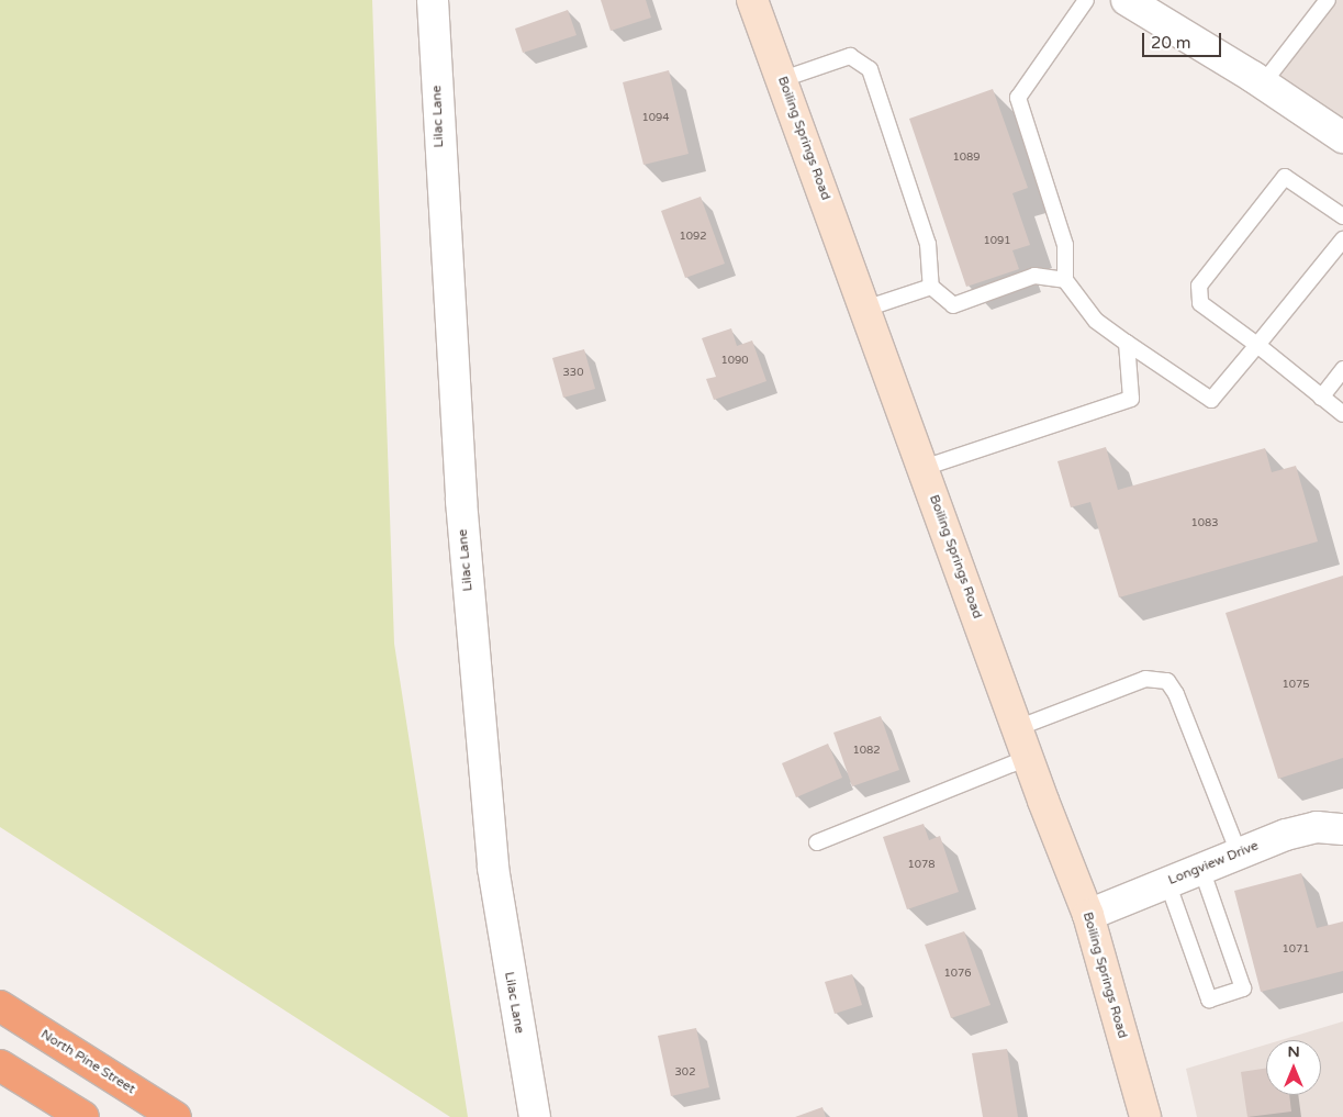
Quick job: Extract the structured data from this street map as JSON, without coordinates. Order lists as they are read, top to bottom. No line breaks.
{"streets":{"highway":["North Pine Street"],"main road":["Boiling Springs Road"],"street":["Lilac Lane","Longview Drive"]},"crossings":[["Boiling Springs Road","Longview Drive"]],"house_numbers":["1094","1089","1092","1091","1090","330","1083","1075","1082","1078","1071","1076","302"],"scale_bar":"20 m","north":"top"}
